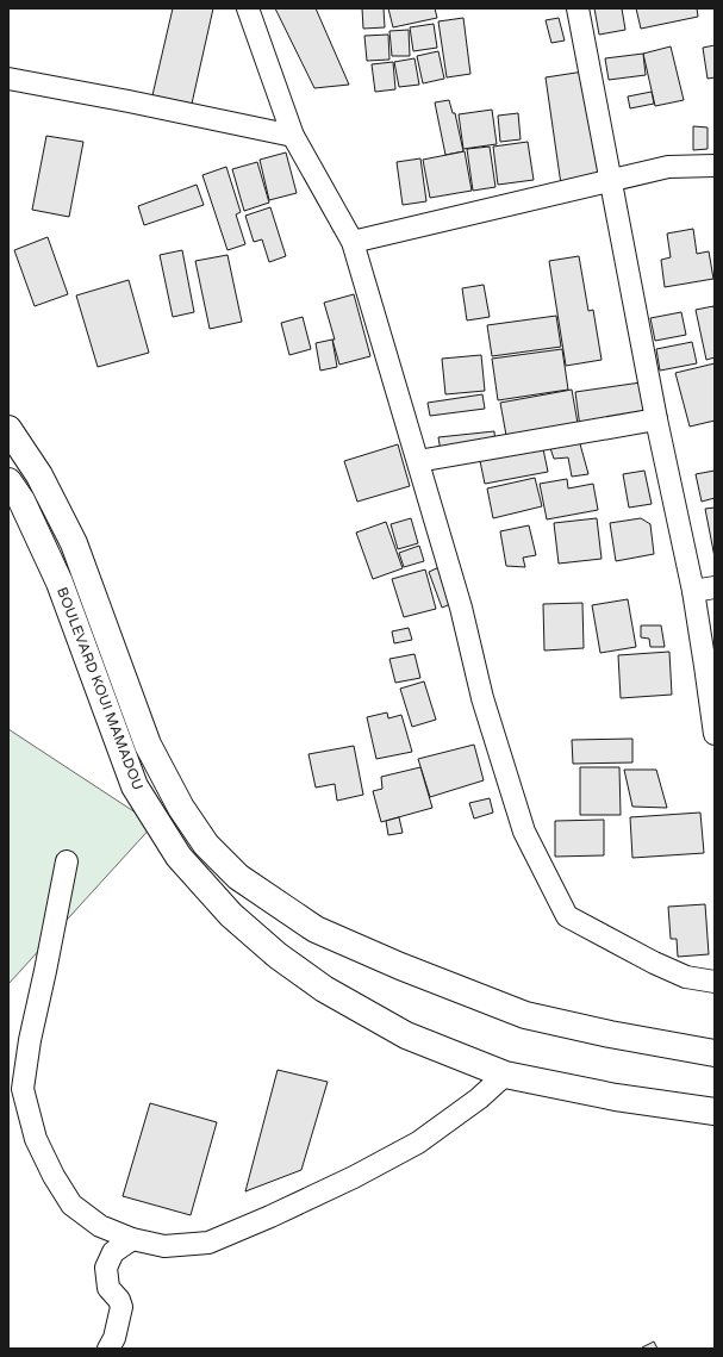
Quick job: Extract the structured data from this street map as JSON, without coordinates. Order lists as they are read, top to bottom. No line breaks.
{"streets":{"main road":["BOULEVARD KOUI MAMADOU"]}}
